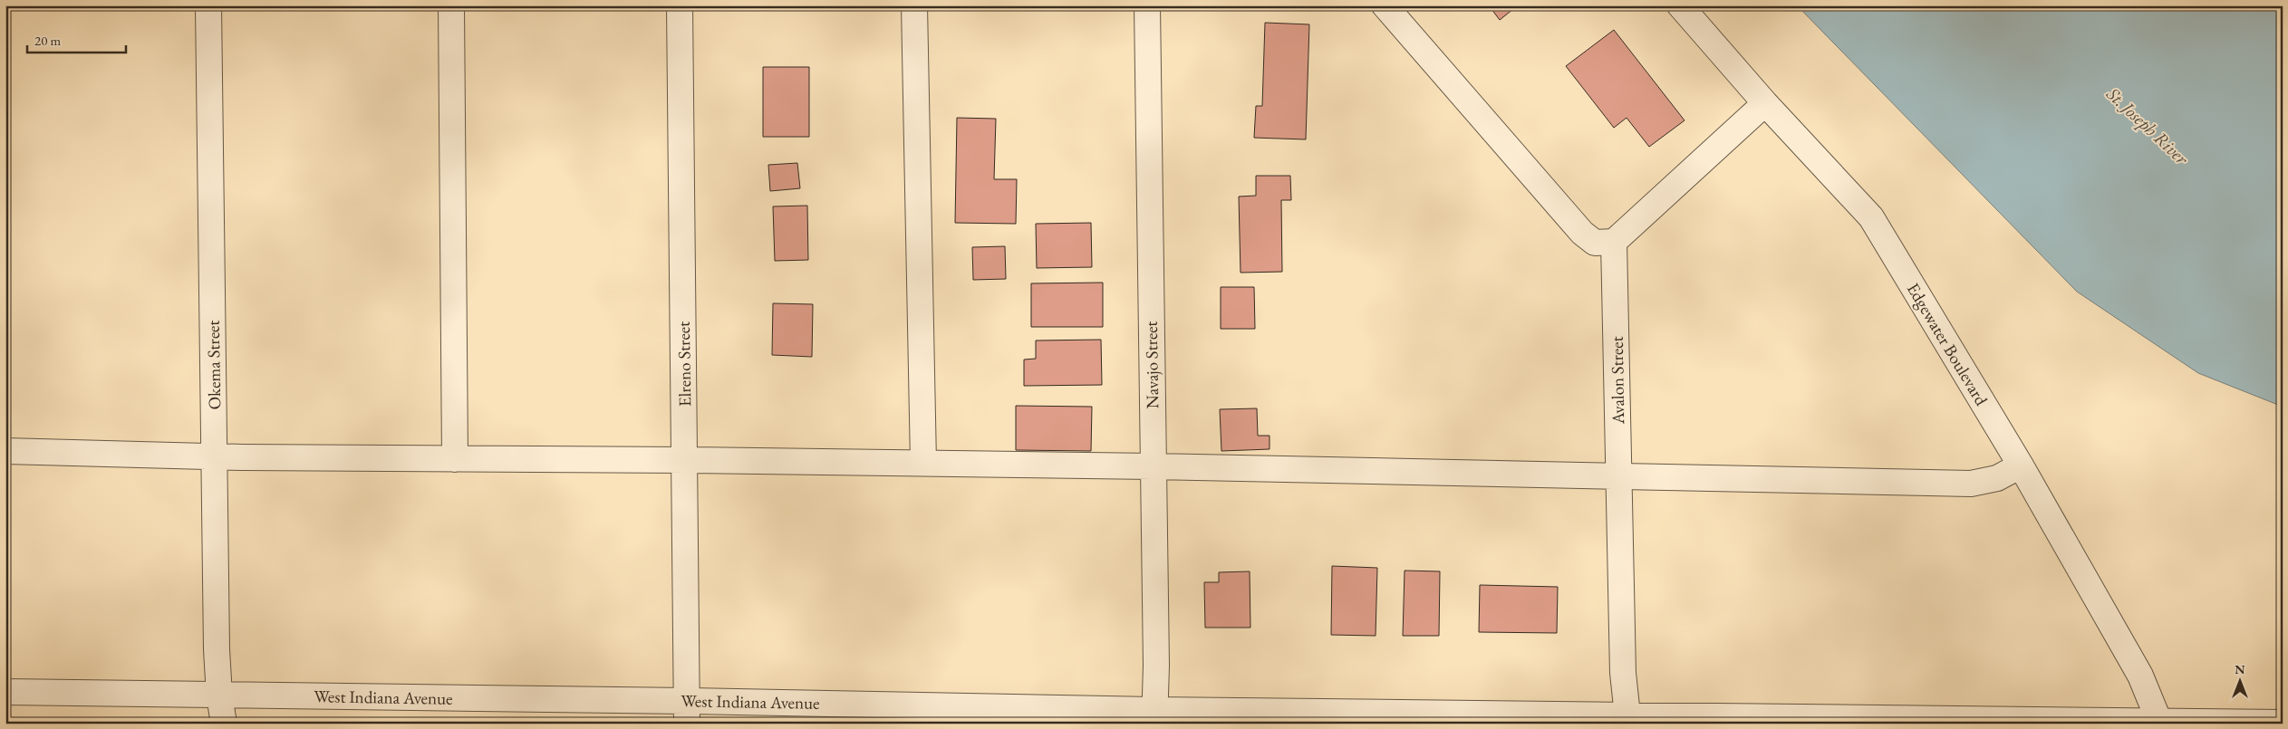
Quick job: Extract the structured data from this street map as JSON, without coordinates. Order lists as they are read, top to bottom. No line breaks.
{"streets":{"street":["Edgewater Boulevard","Elreno Street","Okema Street","Navajo Street","Avalon Street","West Indiana Avenue"]},"crossings":[["Edgewater Boulevard","West Indiana Avenue"],["Elreno Street","West Indiana Avenue"],["Okema Street","West Indiana Avenue"],["Navajo Street","West Indiana Avenue"],["Avalon Street","West Indiana Avenue"]],"water":["St. Joseph River"],"scale_bar":"20 m","north":"top"}
